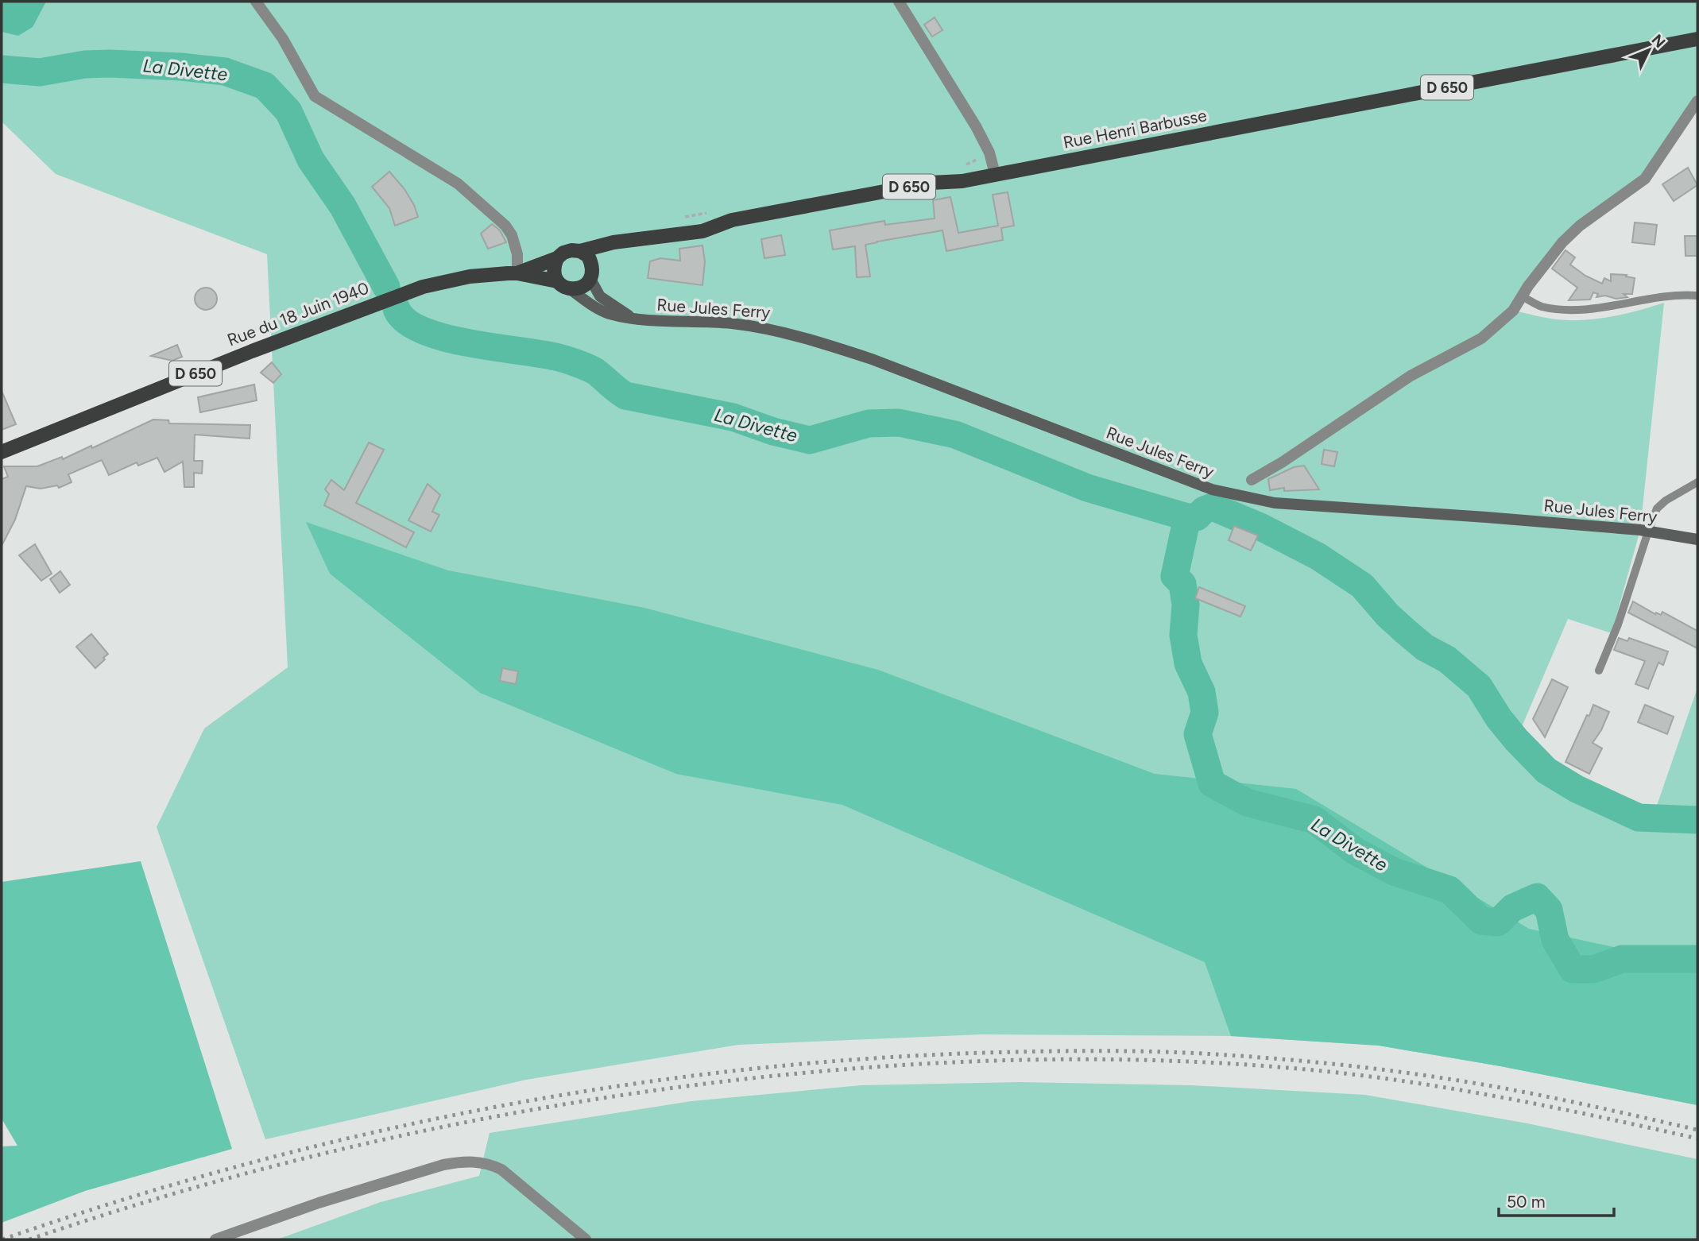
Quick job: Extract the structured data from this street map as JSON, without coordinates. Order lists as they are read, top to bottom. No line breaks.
{"streets":{"main road":["D 650","Rue Henri Barbusse","Rue Jules Ferry","Rue du 18 Juin 1940"]},"crossings":[["D 650","Rue Henri Barbusse"],["D 650","Rue Jules Ferry"],["D 650","Rue du 18 Juin 1940"],["Rue Henri Barbusse","Rue Jules Ferry"]],"water":["La Divette"],"scale_bar":"50 m","north":"top right"}
